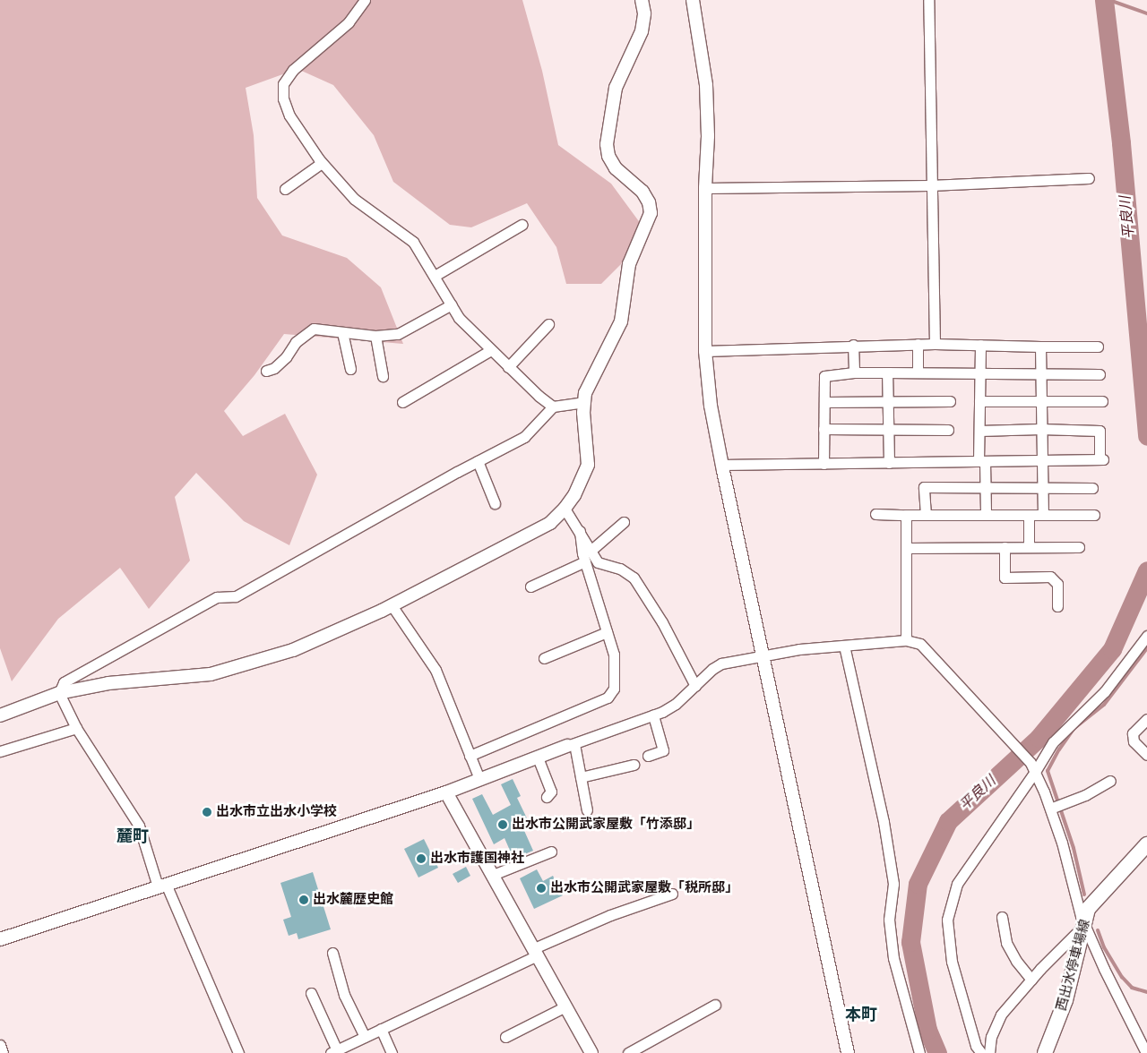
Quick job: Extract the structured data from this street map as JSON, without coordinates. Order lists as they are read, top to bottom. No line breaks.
{"streets":{"main road":["西出水停車場線"]},"districts":["麓町","本町"],"water":["平良川"],"places":["出水市立出水小学校","出水市公開武家屋敷「竹添邸」","出水市護国神社","出水市公開武家屋敷「税所邸」","出水麓歴史館"]}
